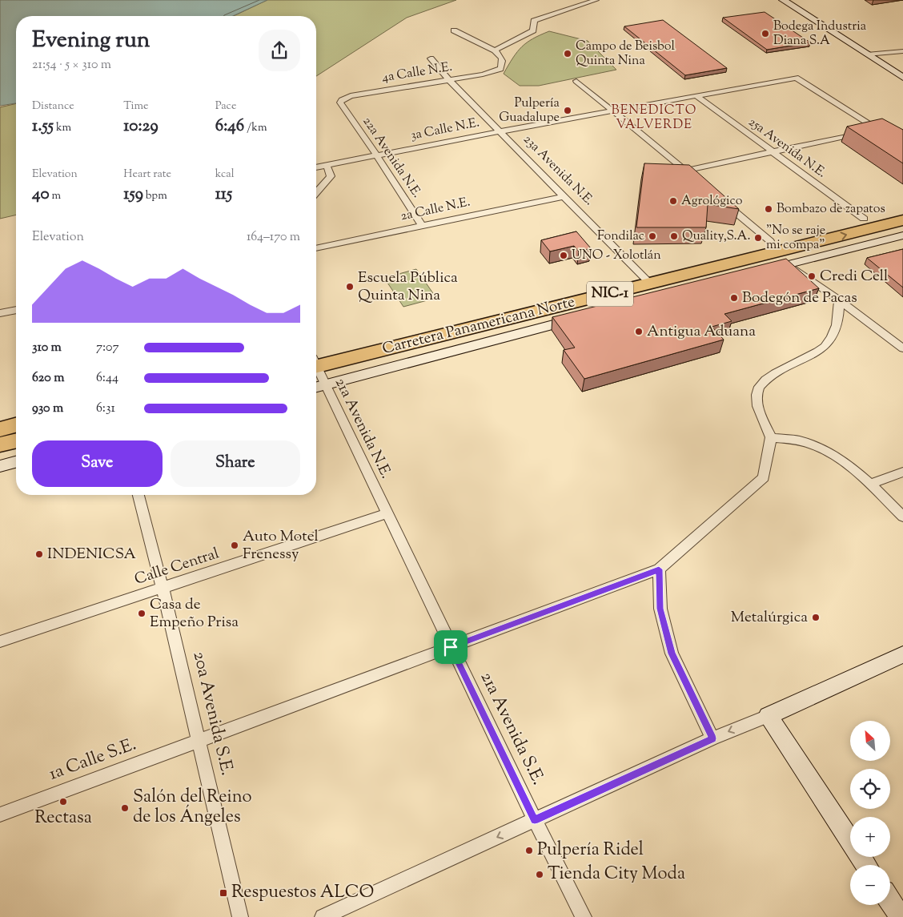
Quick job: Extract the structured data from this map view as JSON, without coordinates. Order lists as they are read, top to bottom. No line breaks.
{"streets":{"highway":["NIC-1","Carretera Panamericana Norte"],"street":["4a Calle N.E.","3a Calle N.E.","25a Avenida N.E.","22a Avenida N.E.","23a Avenida N.E.","2a Calle N.E.","21a Avenida N.E.","Calle Central","20a Avenida S.E.","21a Avenida S.E.","1a Calle S.E."]},"crossings":[["4a Calle N.E.","22a Avenida N.E."],["4a Calle N.E.","23a Avenida N.E."],["3a Calle N.E.","25a Avenida N.E."],["3a Calle N.E.","22a Avenida N.E."],["3a Calle N.E.","23a Avenida N.E."],["25a Avenida N.E.","Carretera Panamericana Norte"],["22a Avenida N.E.","2a Calle N.E."],["23a Avenida N.E.","2a Calle N.E."],["23a Avenida N.E.","Carretera Panamericana Norte"],["21a Avenida N.E.","Calle Central"],["21a Avenida N.E.","21a Avenida S.E."],["Calle Central","20a Avenida S.E."],["Calle Central","21a Avenida S.E."],["20a Avenida S.E.","1a Calle S.E."],["21a Avenida S.E.","1a Calle S.E."]],"districts":["BENEDICTO VALVERDE"],"places":{"other":["Bodega Industria Diana S.A","Campo de Beisbol Quinta Nina","Pulpería Guadalupe","Agrológico","Bombazo de zapatos","Fondilac","Quality,S.A.","\"No se raje mi compa\"","UNO - Xolotlán","Credi Cell","Escuela Pública Quinta Nina","Bodegón de Pacas","Antigua Aduana","Auto Motel Frenessy","INDENICSA","Casa de Empeño Prisa","Metalúrgica","Rectasa","Salón del Reino de los Ángeles","Pulpería Ridel","Tienda City Moda"],"transit":["Respuestos ALCO"]},"north":"top left","page":{"heading":["Evening run","21:54 · 5 × 310 m"],"stats":[["Distance","1.55 km"],["Time","10:29"],["Pace","6:46 /km"],["Elevation","40 m"],["Heart rate","159 bpm"],["kcal","115"]],"chart":["Elevation","164–170 m"],"list":[{"name":"310 m","note":"7:07"},{"name":"620 m","note":"6:44"},{"name":"930 m","note":"6:31"}],"buttons":["Save","Share"],"map_buttons":["+","−"]}}
